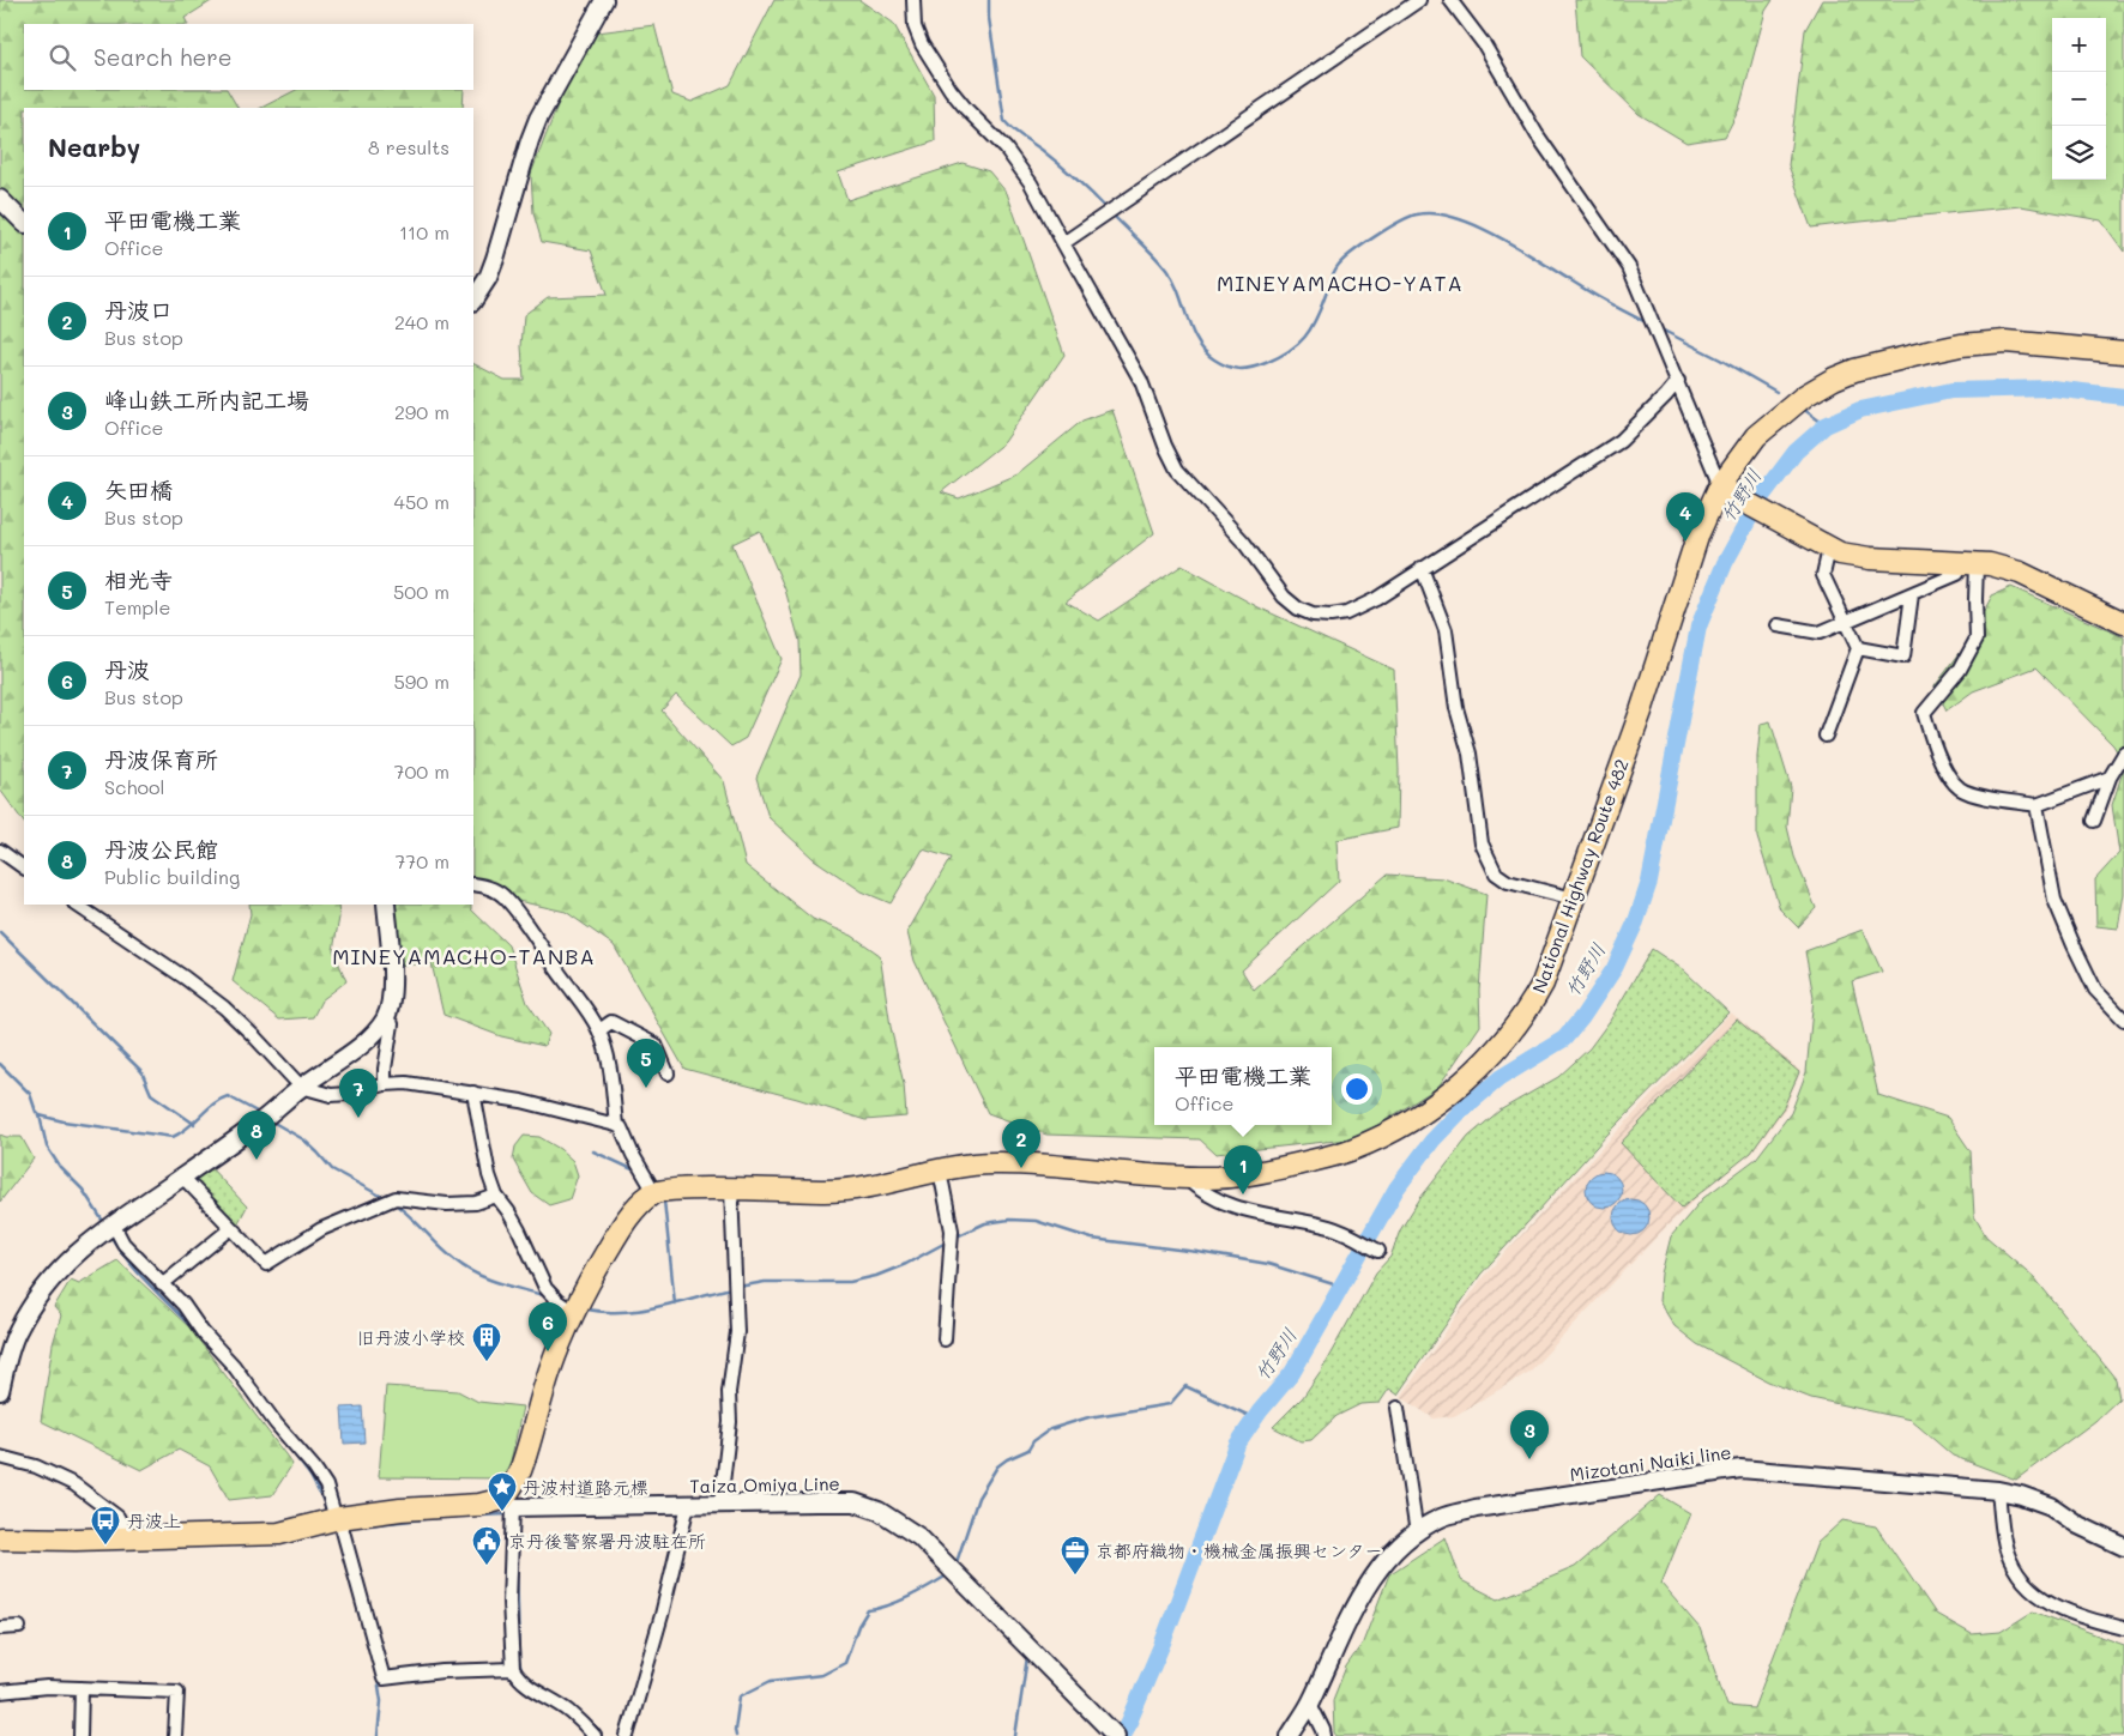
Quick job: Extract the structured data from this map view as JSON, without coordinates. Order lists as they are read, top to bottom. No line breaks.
{"streets":{"highway":["National Highway Route 482"],"main road":["Mizotani Naiki line","Taiza Omiya Line"]},"districts":["MINEYAMACHO-YATA","MINEYAMACHO-TANBA"],"water":["竹野川"],"places":{"building":["旧丹波小学校"],"place":["丹波村道路元標"],"bus stop":["丹波上"],"public building":["京丹後警察署丹波駐在所"],"office":["京都府織物・機械金属振興センター"]},"page":{"map_buttons":["+","−"],"search":"Search here","heading":["Nearby","8 results"],"list":[{"mark":"1","name":"平田電機工業","note":"Office","value":"110 m"},{"mark":"2","name":"丹波口","note":"Bus stop","value":"240 m"},{"mark":"3","name":"峰山鉄工所内記工場","note":"Office","value":"290 m"},{"mark":"4","name":"矢田橋","note":"Bus stop","value":"450 m"},{"mark":"5","name":"相光寺","note":"Temple","value":"500 m"},{"mark":"6","name":"丹波","note":"Bus stop","value":"590 m"},{"mark":"7","name":"丹波保育所","note":"School","value":"700 m"},{"mark":"8","name":"丹波公民館","note":"Public building","value":"770 m"}],"pins":["4","5","7","8","2","1","6","3"],"popup":["平田電機工業","Office"]}}
